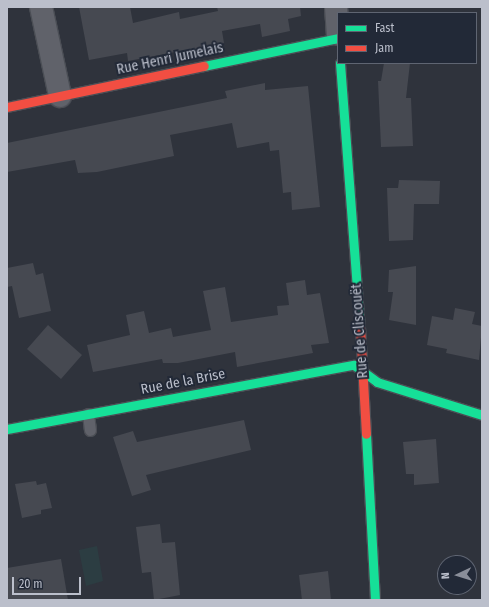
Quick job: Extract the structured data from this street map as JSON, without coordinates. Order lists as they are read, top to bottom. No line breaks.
{"streets":{"street":["Rue Henri Jumelais","Rue de Cliscouët","Rue de la Brise"]},"crossings":[["Rue de Cliscouët","Rue de la Brise"]],"legend":["Fast","Jam"],"scale_bar":"20 m","north":"left"}
